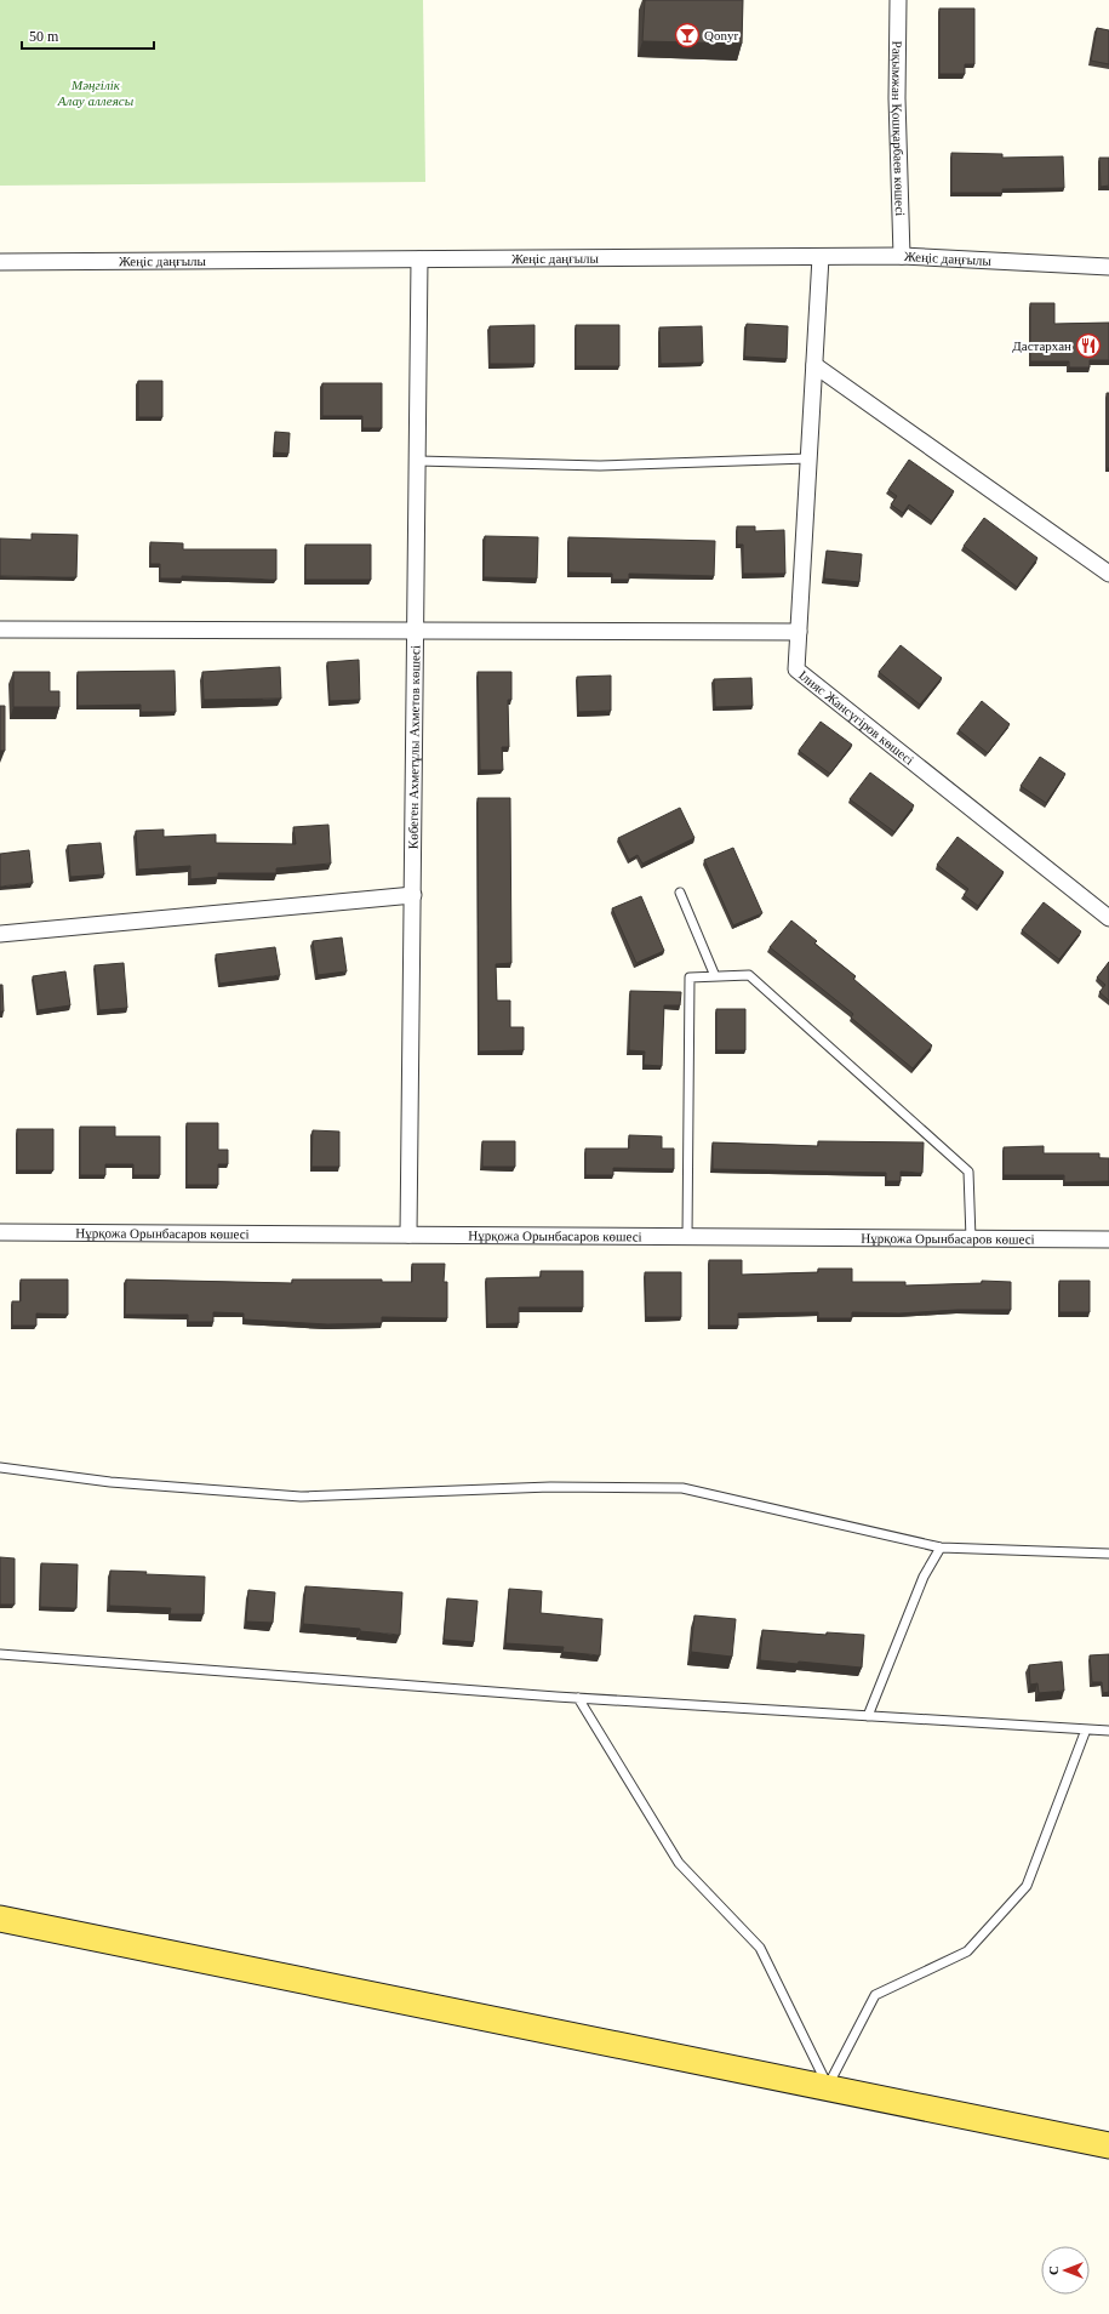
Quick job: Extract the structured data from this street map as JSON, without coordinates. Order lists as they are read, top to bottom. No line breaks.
{"streets":{"street":["Рақымжан Қошқарбаев көшесі","Жеңіс даңғылы","Ілияс Жансүгіров көшесі","Көбеген Ахметұлы Ахметов көшесі","Нұрқожа Орынбасаров көшесі"]},"crossings":[["Рақымжан Қошқарбаев көшесі","Жеңіс даңғылы"],["Жеңіс даңғылы","Ілияс Жансүгіров көшесі"],["Жеңіс даңғылы","Көбеген Ахметұлы Ахметов көшесі"],["Көбеген Ахметұлы Ахметов көшесі","Нұрқожа Орынбасаров көшесі"]],"parks":["Мәңгілік Алау аллеясы"],"places":{"bar":["Qonyr"],"restaurant":["Дастархан"]},"scale_bar":"50 m","north":"left"}
